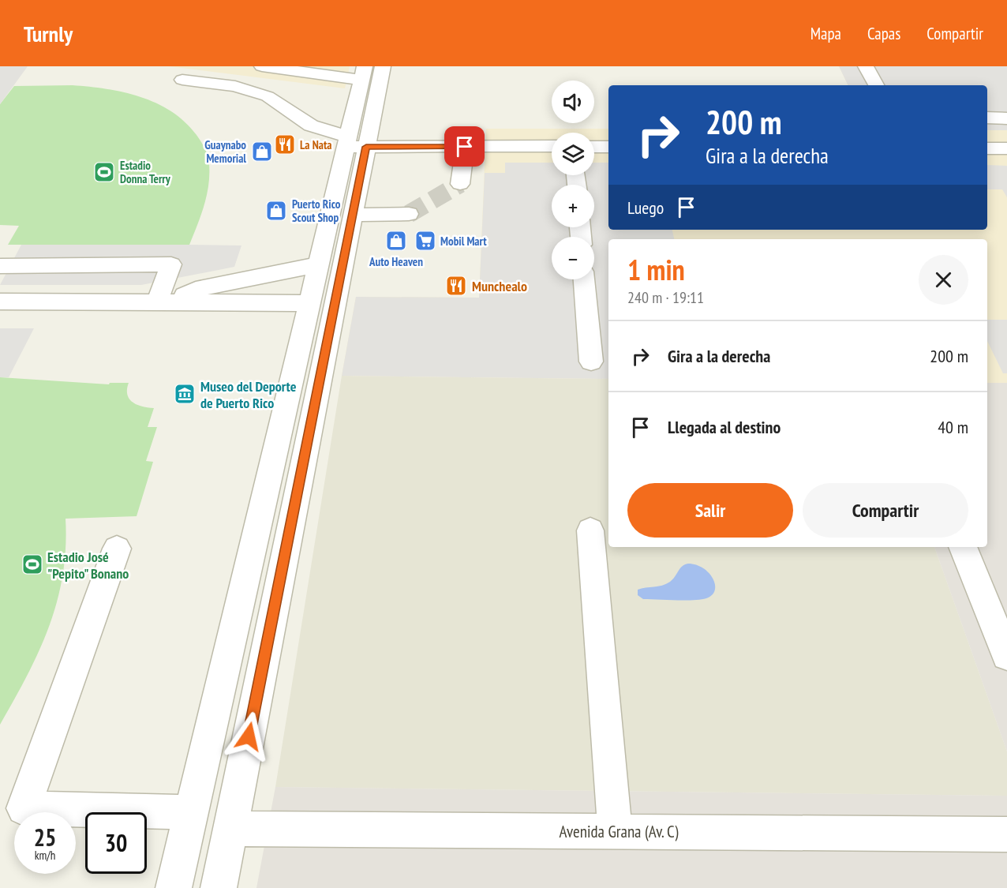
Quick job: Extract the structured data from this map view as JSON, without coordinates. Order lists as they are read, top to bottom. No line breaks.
{"streets":{"street":["Avenida Grana (Av. C)"]},"places":{"restaurant":["La Nata","Munchealo"],"shop":["Guaynabo Memorial","Puerto Rico Scout Shop","Auto Heaven"],"sports":["Estadio Donna Terry","Estadio José \"Pepito\" Bonano"],"supermarket":["Mobil Mart"],"museum":["Museo del Deporte de Puerto Rico"]},"page":{"header":"Turnly","nav":["Mapa","Capas","Compartir"],"map_buttons":["+","−"],"turn":["200 m","Gira a la derecha"],"then":"Luego","heading":["1 min","240 m · 19:11"],"list":[{"name":"Gira a la derecha","value":"200 m"},{"name":"Llegada al destino","value":"40 m"}],"buttons":["Salir","Compartir"],"speed":"25 km/h","limit":"30"}}
